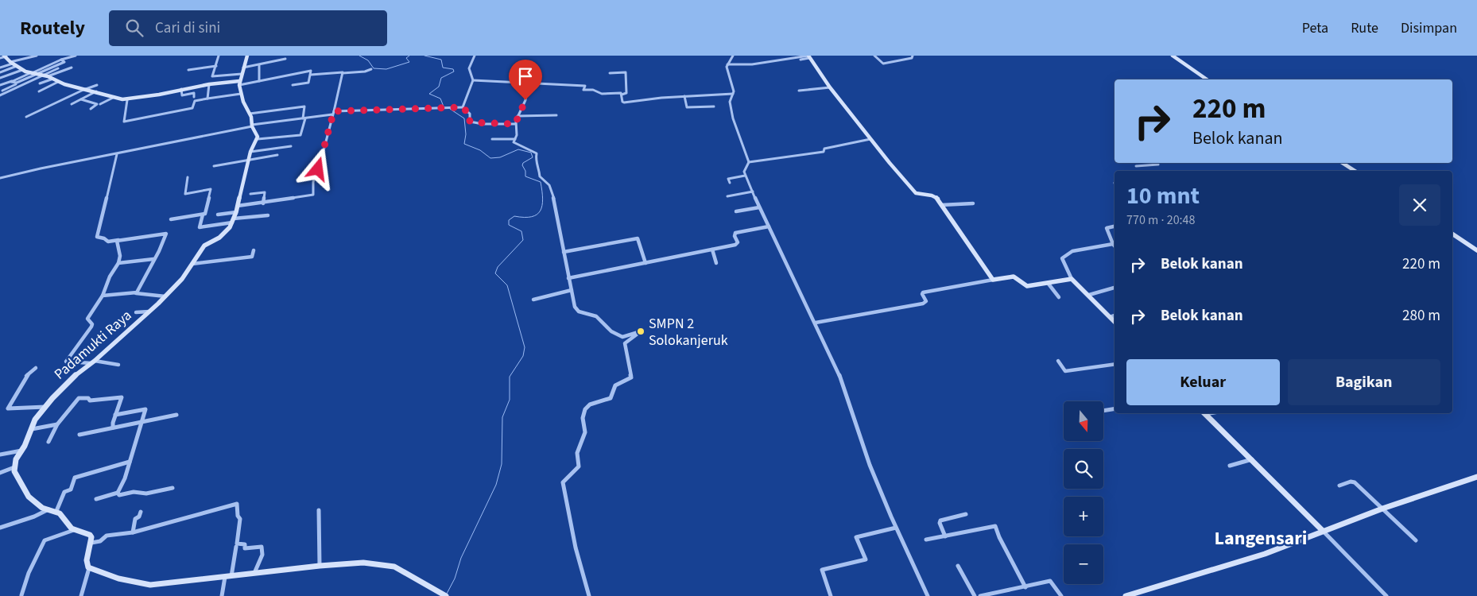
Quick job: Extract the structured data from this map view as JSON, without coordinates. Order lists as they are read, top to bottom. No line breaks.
{"streets":{"street":["Padamukti Raya"]},"districts":["Langensari"],"places":["SMPN 2 Solokanjeruk"],"north":"bottom","page":{"header":"Routely","search":"Cari di sini","nav":["Peta","Rute","Disimpan"],"turn":["220 m","Belok kanan"],"heading":["10 mnt","770 m · 20:48"],"list":[{"name":"Belok kanan","value":"220 m"},{"name":"Belok kanan","value":"280 m"}],"buttons":["Keluar","Bagikan"],"map_buttons":["+","−"]}}
